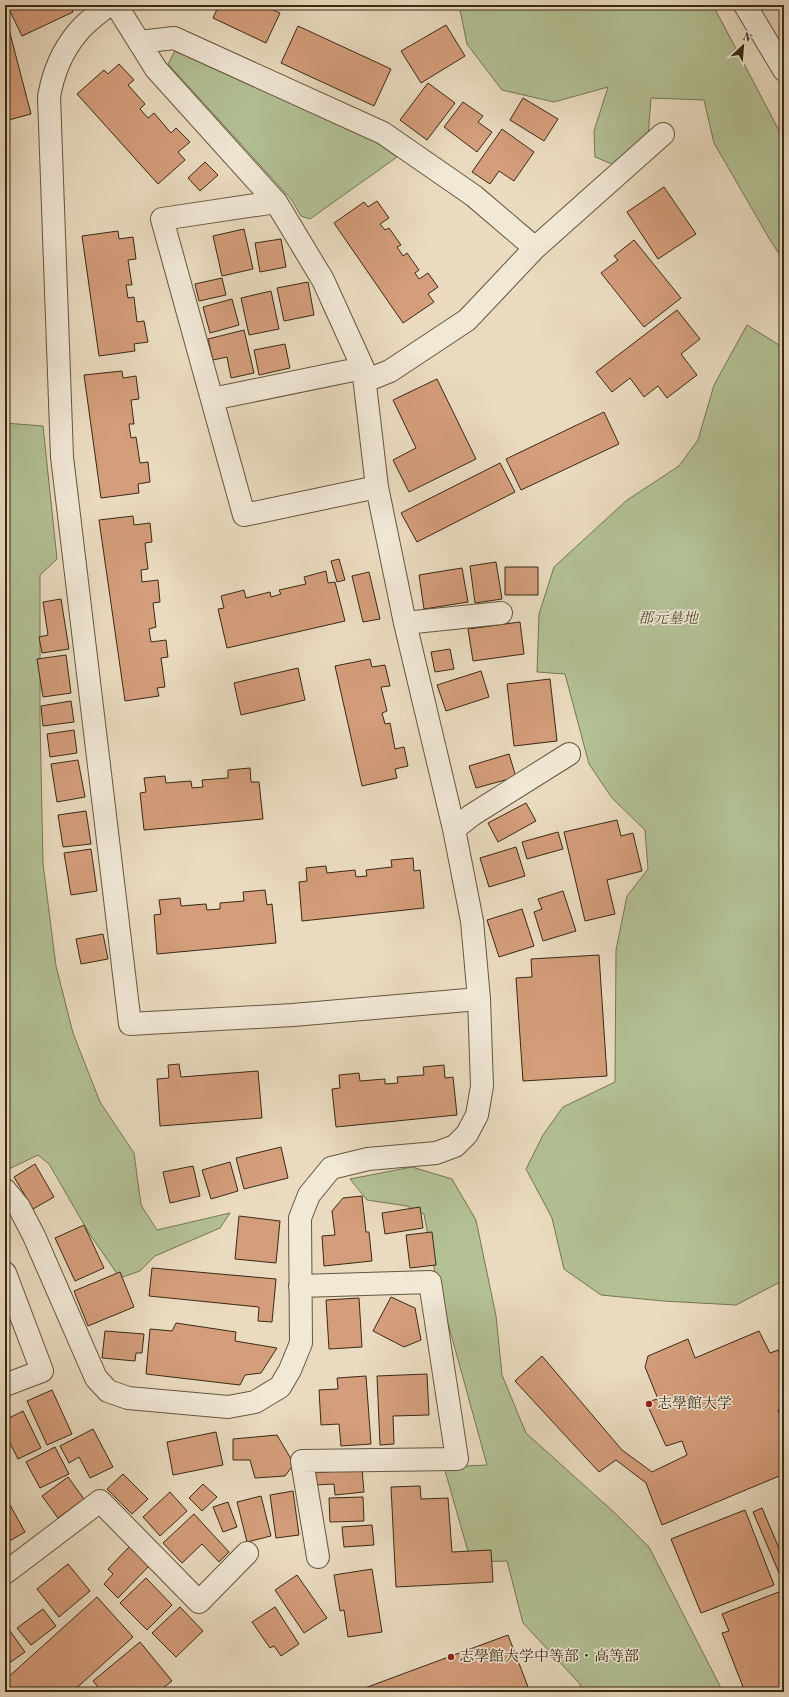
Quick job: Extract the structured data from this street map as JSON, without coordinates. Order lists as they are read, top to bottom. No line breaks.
{"parks":["郡元墓地"],"places":["志學館大学","志學館大学中等部・高等部"],"north":"top right"}
